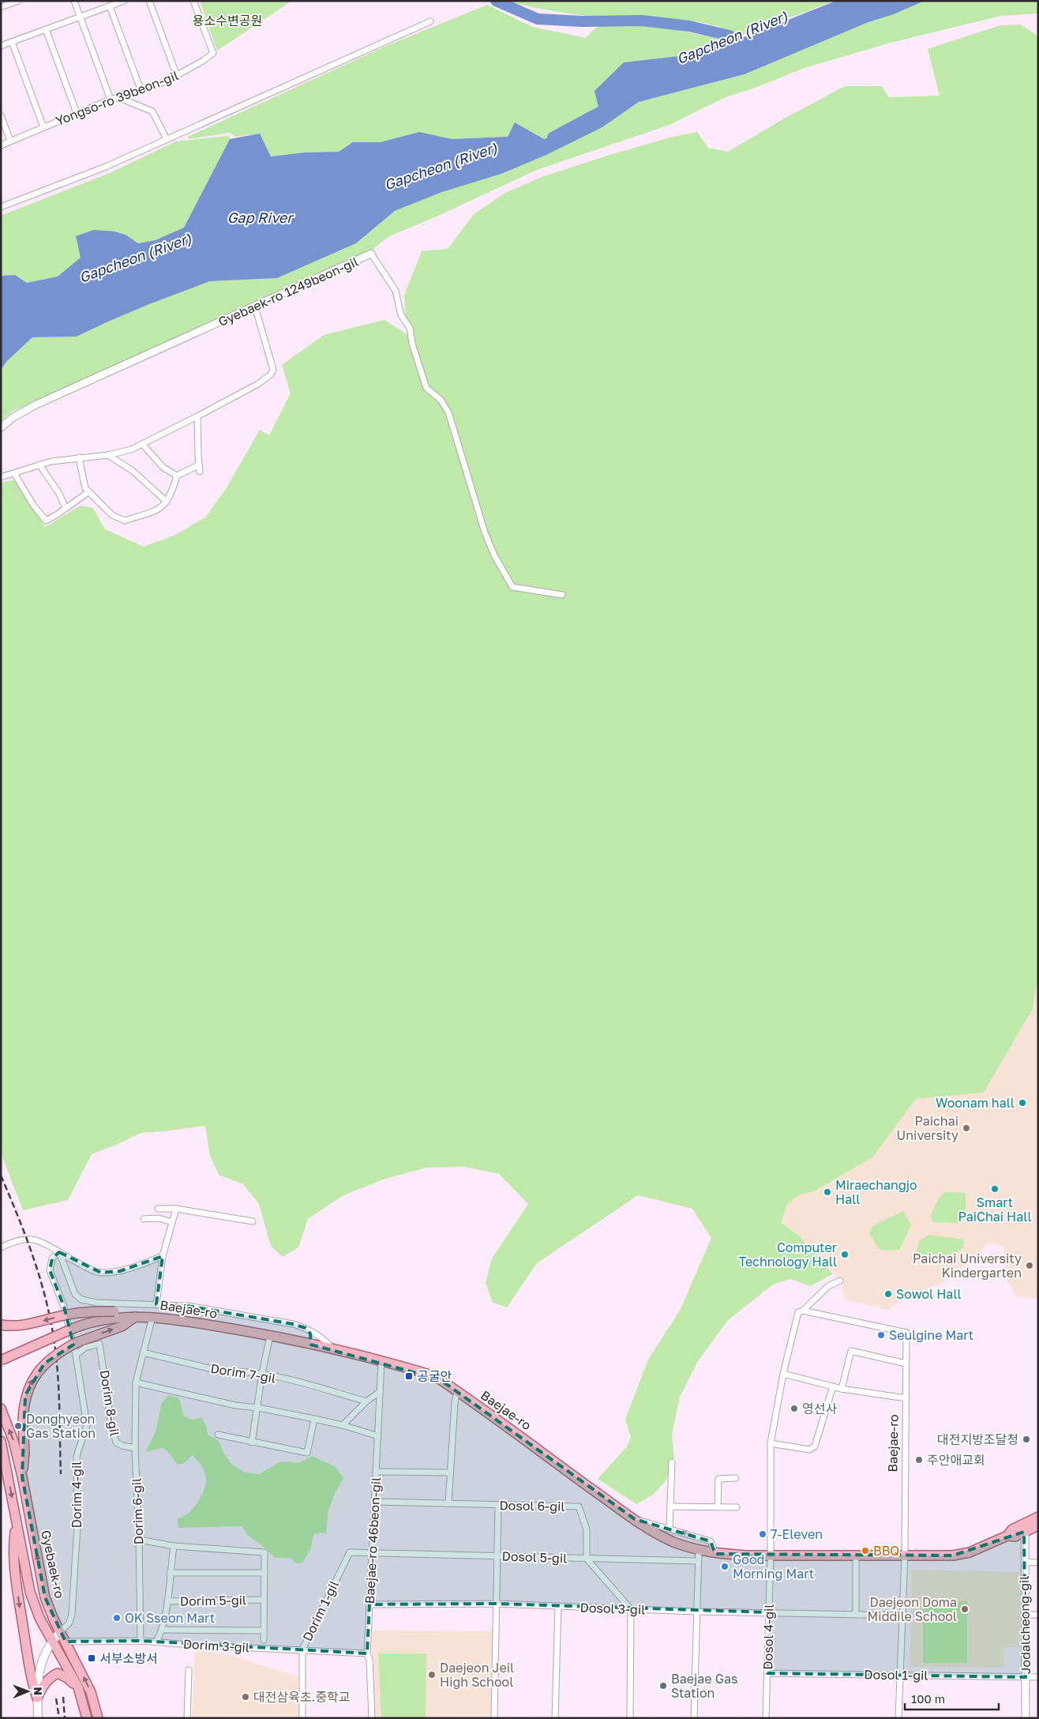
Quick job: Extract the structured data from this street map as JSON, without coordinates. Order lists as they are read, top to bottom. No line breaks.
{"streets":{"main road":["Baejae-ro","Gyebaek-ro"],"street":["Yongso-ro 39beon-gil","Gyebaek-ro 1249beon-gil","Dorim 7-gil","Dorim 8-gil","Dorim 4-gil","Dosol 6-gil","Dorim 6-gil","Baejae-ro 46beon-gil","Dosol 5-gil","Dorim 5-gil","Dosol 3-gil","Dorim 1-gil","Jodalcheong-gil","Dosol 4-gil","Dorim 3-gil","Dosol 1-gil"]},"crossings":[["Baejae-ro","Dorim 6-gil"],["Baejae-ro","Baejae-ro 46beon-gil"],["Baejae-ro","Jodalcheong-gil"],["Baejae-ro","Dosol 4-gil"],["Dorim 7-gil","Dorim 6-gil"],["Dorim 8-gil","Dorim 4-gil"],["Dorim 8-gil","Dorim 6-gil"],["Dorim 4-gil","Gyebaek-ro"],["Dosol 6-gil","Baejae-ro 46beon-gil"],["Dosol 6-gil","Dosol 5-gil"],["Dorim 6-gil","Dorim 5-gil"],["Dorim 6-gil","Dorim 3-gil"],["Baejae-ro 46beon-gil","Dosol 5-gil"],["Baejae-ro 46beon-gil","Dosol 3-gil"],["Baejae-ro 46beon-gil","Dorim 1-gil"],["Baejae-ro 46beon-gil","Dorim 3-gil"],["Dosol 5-gil","Dorim 1-gil"],["Gyebaek-ro","Dorim 3-gil"],["Dosol 3-gil","Dosol 4-gil"],["Dorim 1-gil","Dorim 3-gil"],["Jodalcheong-gil","Dosol 1-gil"],["Dosol 4-gil","Dosol 1-gil"]],"water":["Gapcheon (River)","Gap River"],"parks":["용소수변공원"],"places":{"other":["Woonam hall","Paichai University","Smart PaiChai Hall","Miraechangjo Hall","Computer Technology Hall","Paichai University Kindergarten","Sowol Hall","Seulgine Mart","영선사","Donghyeon Gas Station","대전지방조달청","주안애교회","7-Eleven","BBQ","Good Morning Mart","Daejeon Doma Middile School","OK Sseon Mart","Daejeon Jeil High School","Baejae Gas Station","대전삼육초.중학교"],"transit":["공굴안","서부소방서"]},"scale_bar":"100 m","north":"right"}
